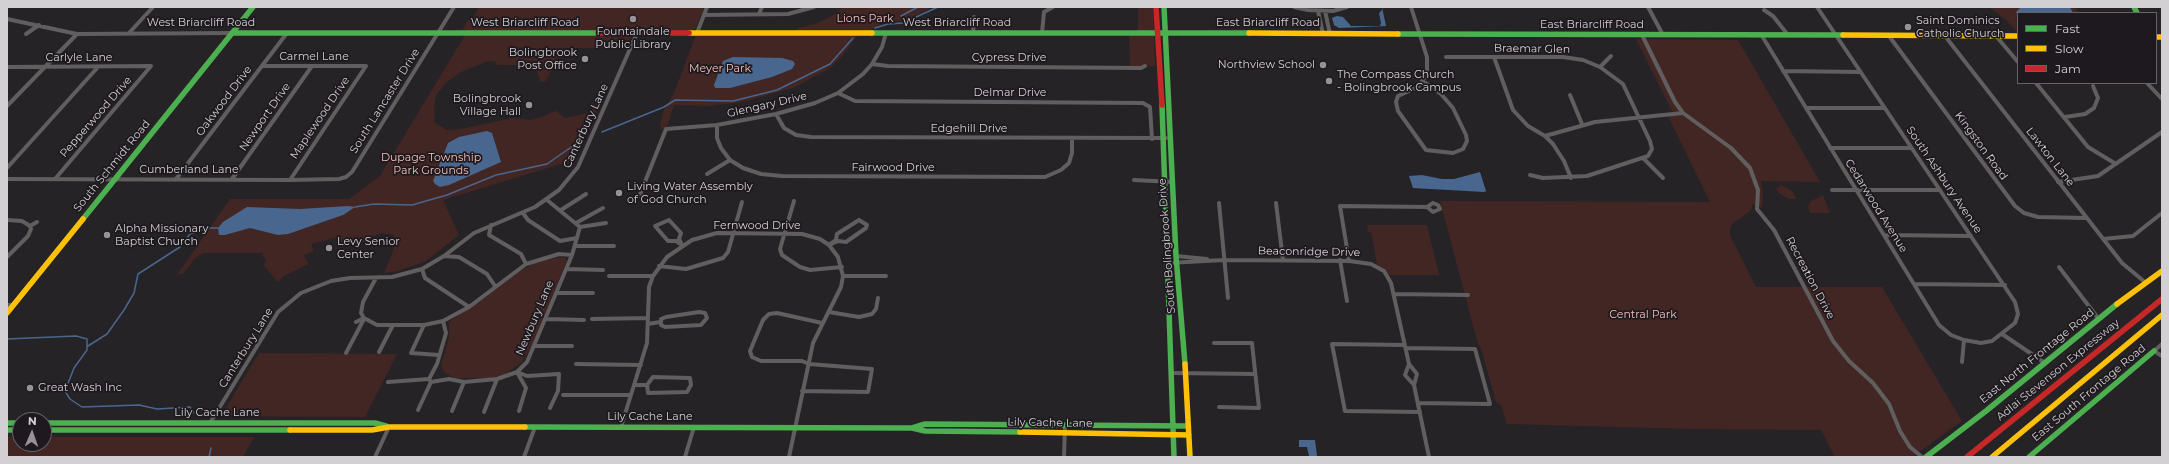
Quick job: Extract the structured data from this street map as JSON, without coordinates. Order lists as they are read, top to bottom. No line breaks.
{"streets":{"main road":["West Briarcliff Road","East Briarcliff Road","South Schmidt Road","South Bolingbrook Drive","East North Frontage Road","Adlai Stevenson Expressway","East South Frontage Road","Lily Cache Lane"],"street":["Braemar Glen","Carmel Lane","Carlyle Lane","Cypress Drive","Delmar Drive","Oakwood Drive","South Lancaster Drive","Glengary Drive","Pepperwood Drive","Newport Drive","Maplewood Drive","Canterbury Lane","Edgehill Drive","Kingston Road","Lawton Lane","Fairwood Drive","Cumberland Lane","South Ashbury Avenue","Cedarwood Avenue","Fernwood Drive","Beaconridge Drive","Recreation Drive","Newbury Lane"]},"crossings":[["West Briarcliff Road","East Briarcliff Road"],["West Briarcliff Road","Oakwood Drive"],["West Briarcliff Road","South Lancaster Drive"],["West Briarcliff Road","Glengary Drive"],["West Briarcliff Road","Canterbury Lane"],["West Briarcliff Road","South Schmidt Road"],["West Briarcliff Road","South Bolingbrook Drive"],["East Briarcliff Road","Kingston Road"],["East Briarcliff Road","Lawton Lane"],["East Briarcliff Road","South Ashbury Avenue"],["East Briarcliff Road","Cedarwood Avenue"],["East Briarcliff Road","South Bolingbrook Drive"],["Carmel Lane","Oakwood Drive"],["Carmel Lane","Newport Drive"],["Carmel Lane","Maplewood Drive"],["Carlyle Lane","Pepperwood Drive"],["Cypress Drive","Glengary Drive"],["Delmar Drive","Glengary Drive"],["Delmar Drive","Edgehill Drive"],["Oakwood Drive","Cumberland Lane"],["South Lancaster Drive","Cumberland Lane"],["Glengary Drive","Edgehill Drive"],["Glengary Drive","Fairwood Drive"],["Pepperwood Drive","Cumberland Lane"],["Newport Drive","Cumberland Lane"],["Maplewood Drive","Cumberland Lane"],["Canterbury Lane","Lily Cache Lane"],["Edgehill Drive","Fairwood Drive"],["Edgehill Drive","South Bolingbrook Drive"],["Kingston Road","Lawton Lane"],["Lawton Lane","East North Frontage Road"],["South Schmidt Road","Cumberland Lane"],["South Ashbury Avenue","Cedarwood Avenue"],["Fernwood Drive","Lily Cache Lane"],["South Bolingbrook Drive","Beaconridge Drive"],["South Bolingbrook Drive","Lily Cache Lane"]],"parks":["Lions Park","Meyer Park","Dupage Township Park Grounds","Central Park"],"places":["Fountaindale Public Library","Saint Dominics Catholic Church","Bolingbrook Post Office","Northview School","The Compass Church - Bolingbrook Campus","Bolingbrook Village Hall","Living Water Assembly of God Church","Alpha Missionary Baptist Church","Levy Senior Center","Great Wash Inc"],"legend":["Fast","Slow","Jam"],"north":"top"}
